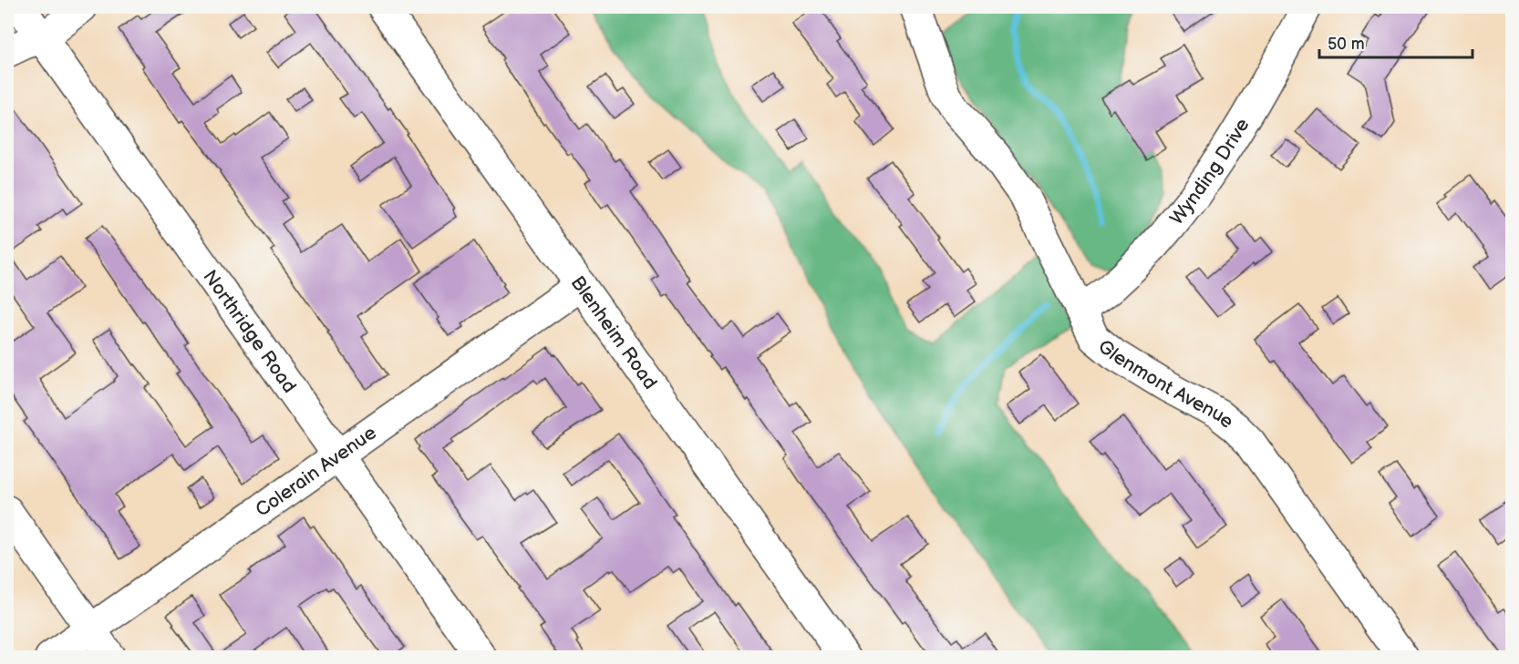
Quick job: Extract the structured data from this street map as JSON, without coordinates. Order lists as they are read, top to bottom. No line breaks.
{"streets":{"street":["Wynding Drive","Northridge Road","Blenheim Road","Glenmont Avenue","Colerain Avenue"]},"crossings":[["Wynding Drive","Glenmont Avenue"],["Northridge Road","Colerain Avenue"],["Blenheim Road","Colerain Avenue"]],"scale_bar":"50 m"}
